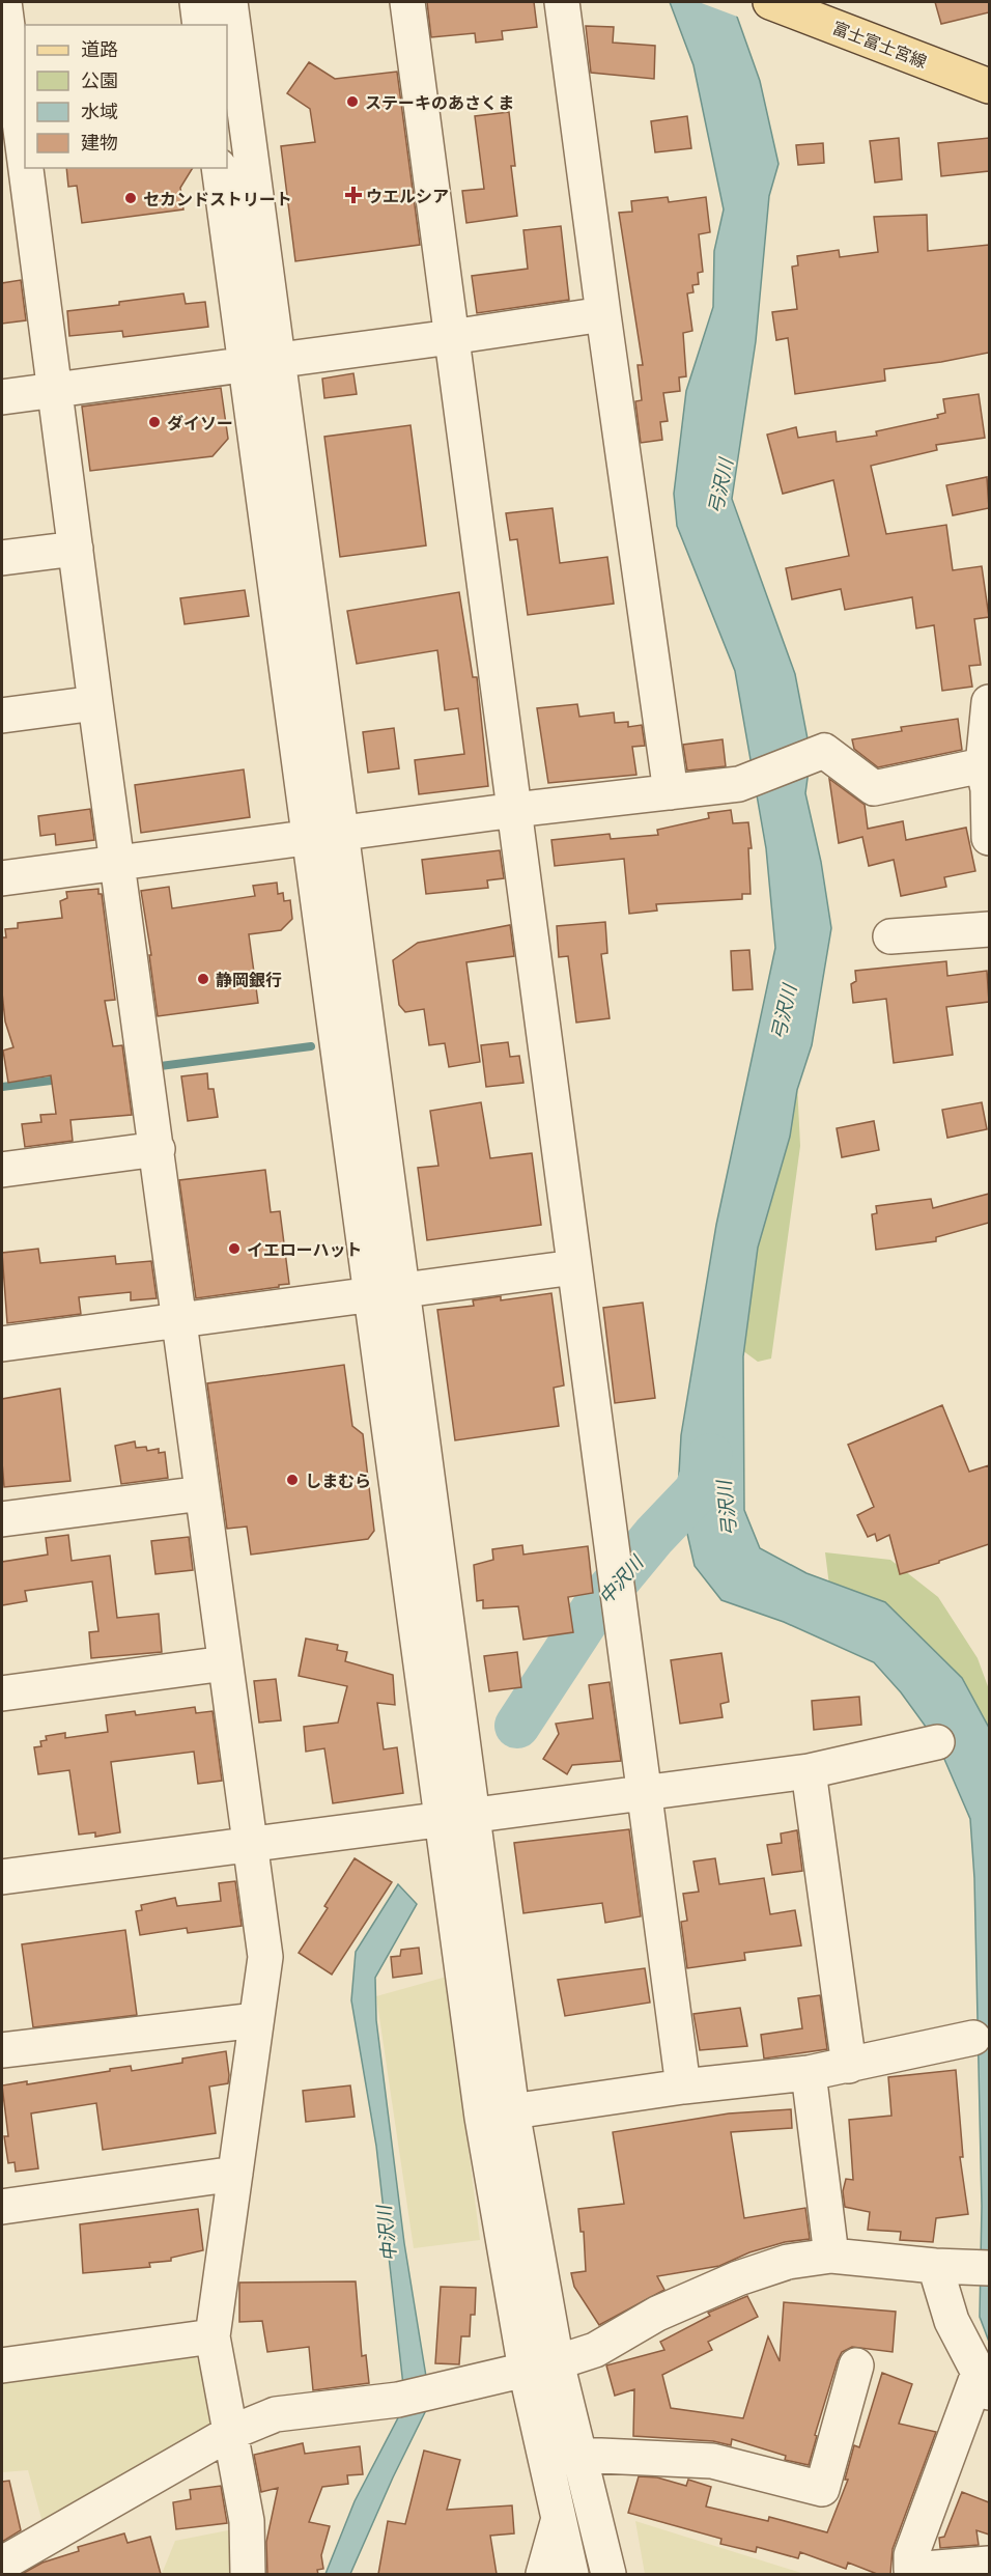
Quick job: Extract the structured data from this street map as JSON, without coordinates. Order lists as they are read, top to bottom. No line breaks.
{"streets":{"main road":["富士富士宮線"]},"water":["弓沢川","中沢川"],"places":{"other":["ステーキのあさくま","セカンドストリート","ダイソー","静岡銀行","イエローハット","しまむら"],"health":["ウエルシア"]},"legend":["道路","公園","水域","建物"]}
